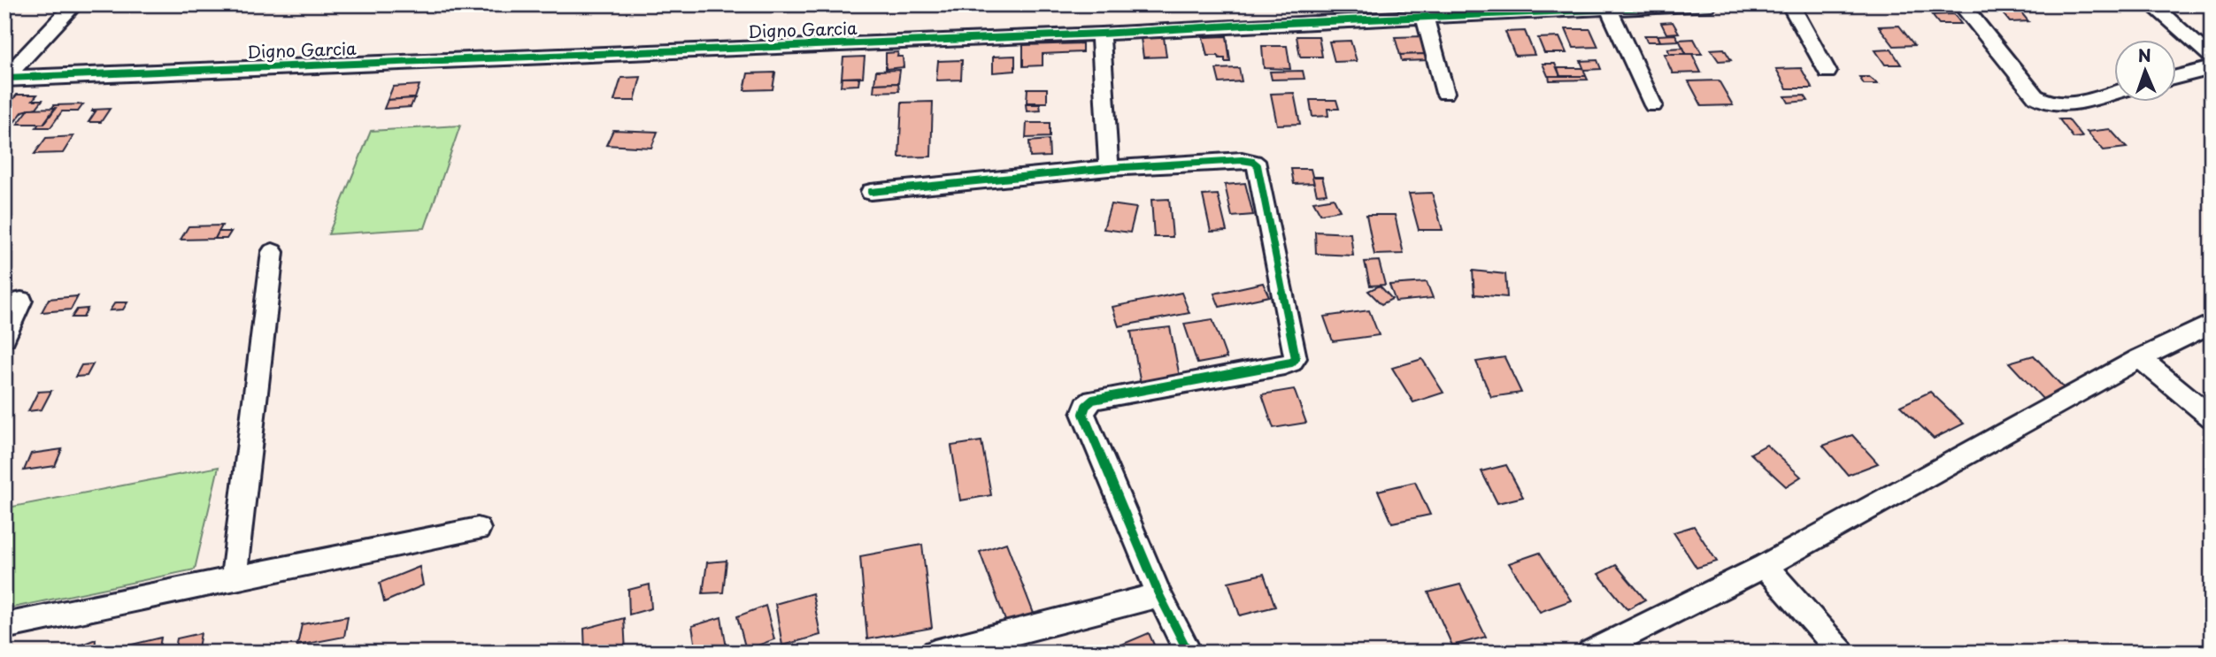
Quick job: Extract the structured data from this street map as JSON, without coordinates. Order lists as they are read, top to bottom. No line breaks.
{"streets":{"street":["Digno Garcia"]},"north":"top"}
